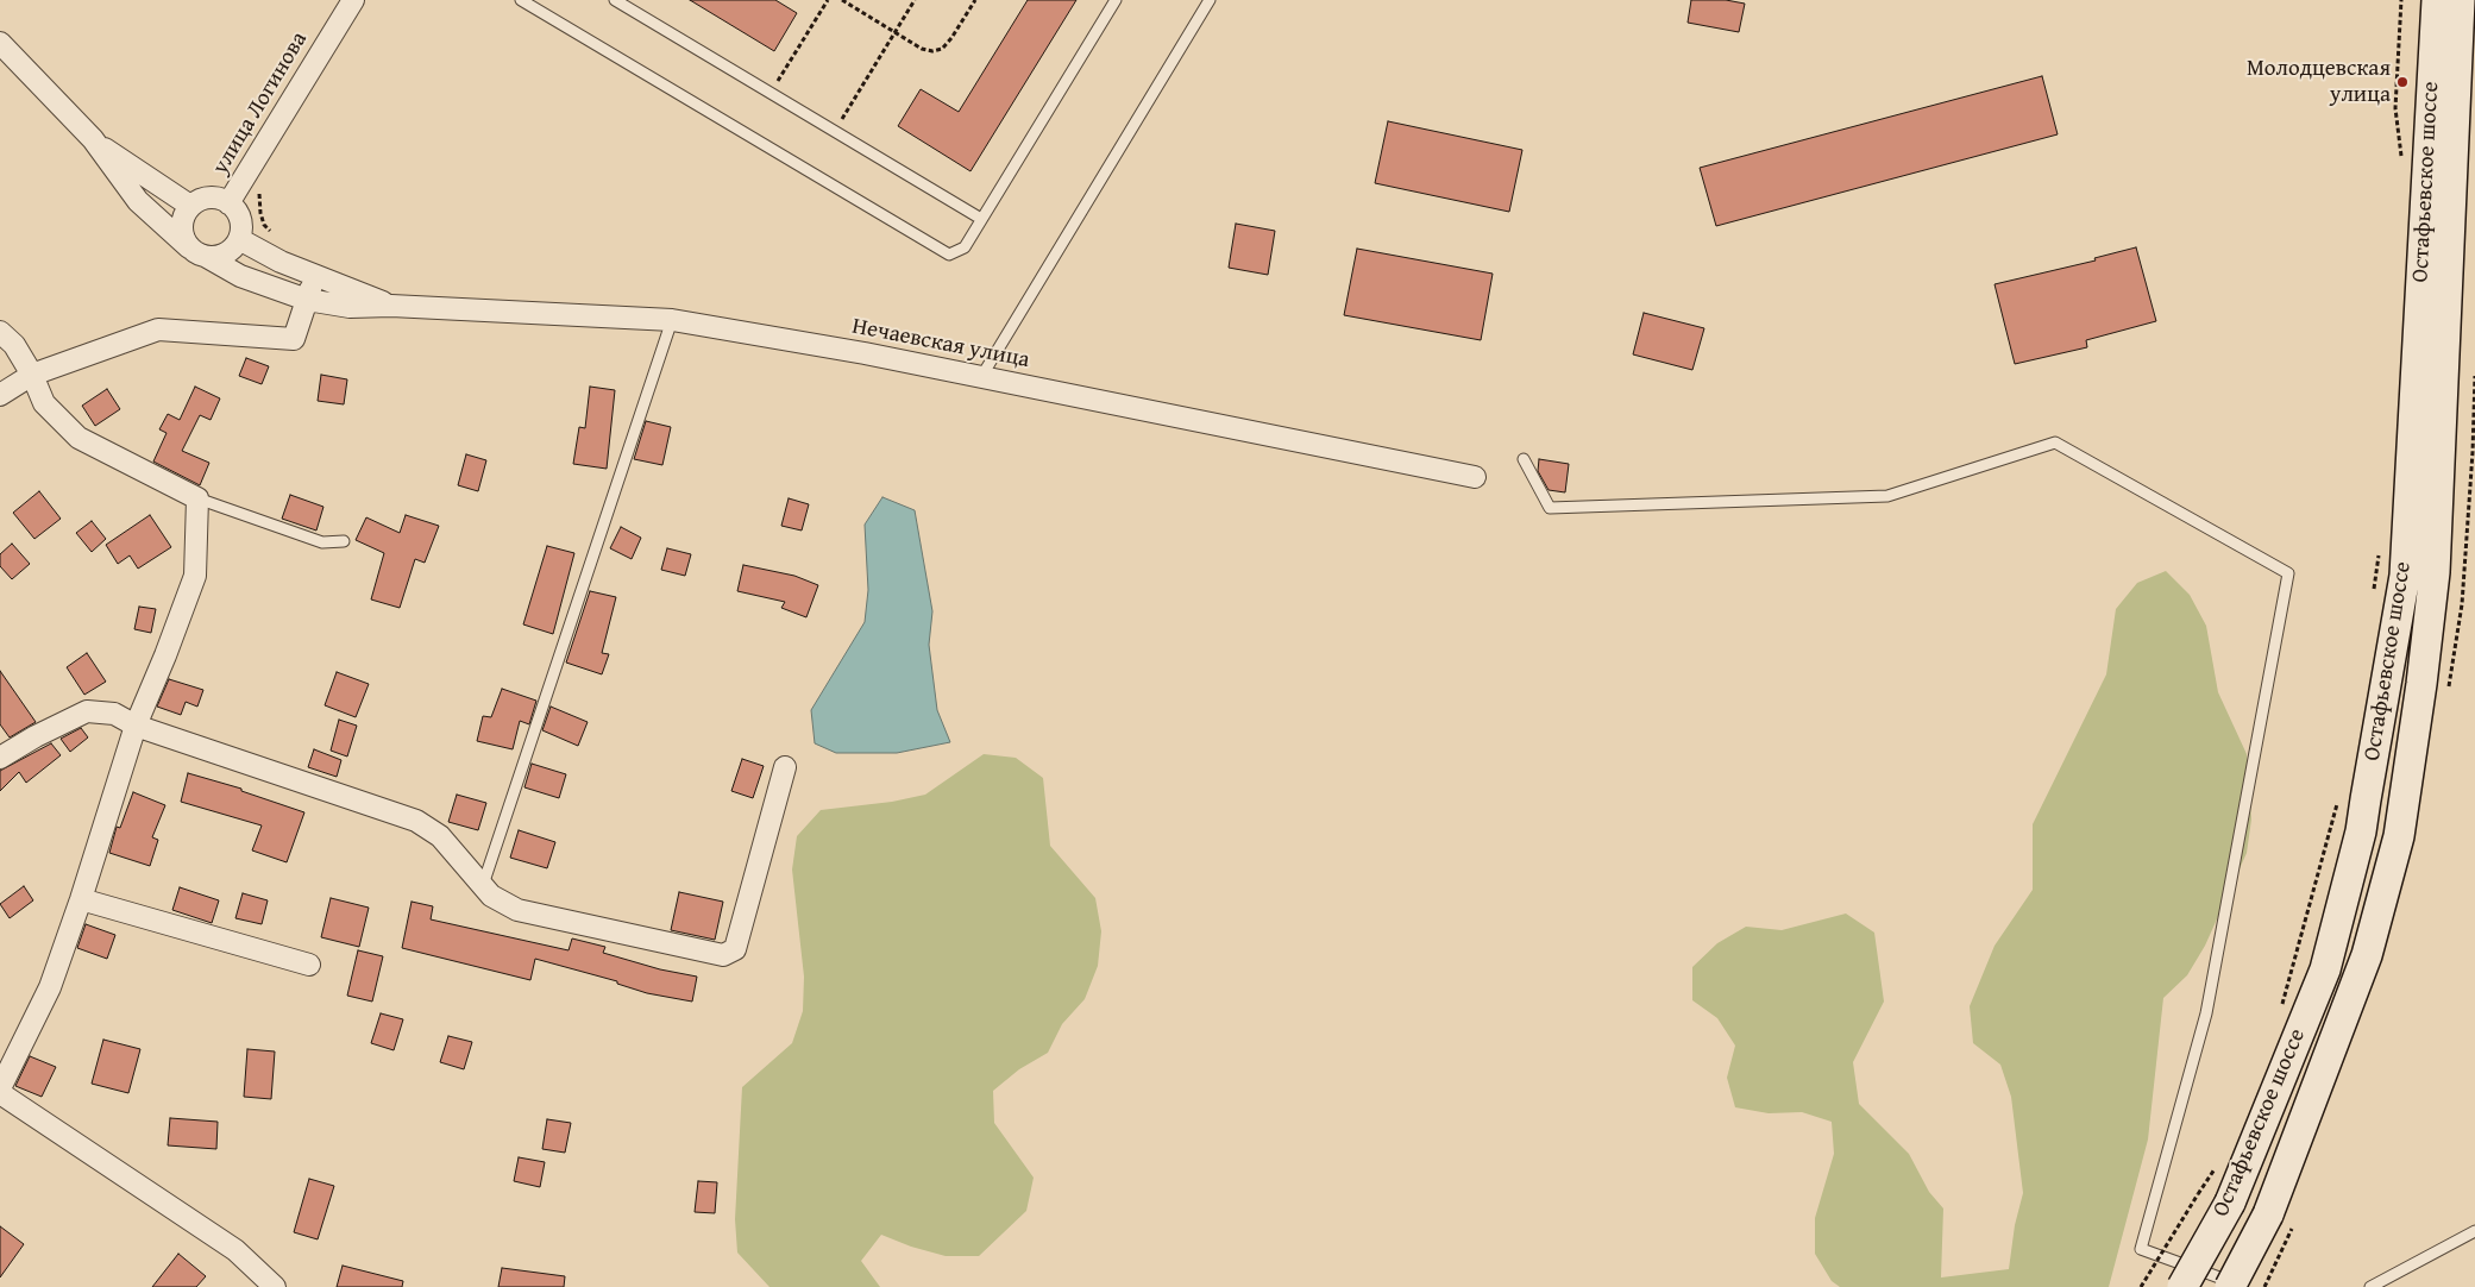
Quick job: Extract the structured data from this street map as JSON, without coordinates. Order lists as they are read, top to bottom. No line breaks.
{"streets":{"main road":["Остафьевское шоссе"],"street":["улица Логинова","Нечаевская улица"]},"crossings":[["улица Логинова","Нечаевская улица"]],"places":["Молодцевская улица"]}
